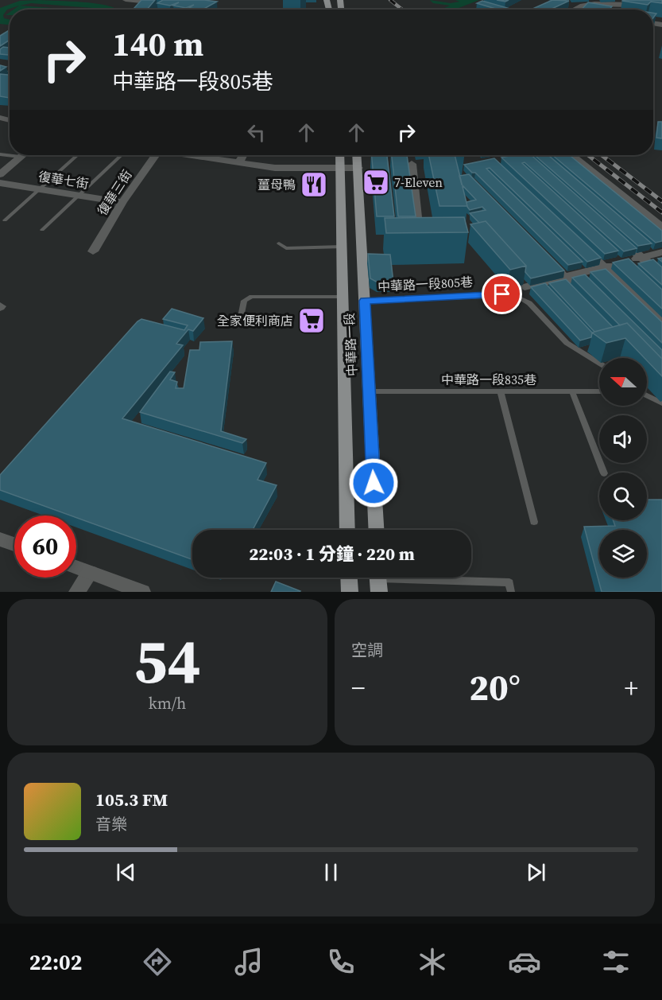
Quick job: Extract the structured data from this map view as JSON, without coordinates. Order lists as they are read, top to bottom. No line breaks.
{"streets":{"main road":["中華路一段"],"street":["復華七街","復華三街"],"lane":["中華路一段805巷","中華路一段835巷"]},"crossings":[["復華七街","復華三街"],["中華路一段805巷","中華路一段"],["中華路一段","中華路一段835巷"]],"places":{"supermarket":["7-Eleven","全家便利商店"],"restaurant":["薑母鴨"]},"north":"left","page":{"turn":["140 m","中華路一段805巷"],"limit":"60","trip":"22:03 · 1 分鐘 · 220 m","tile":[["54","km/h"],"空調"],"heat":["−","20°","+"],"song":["105.3 FM","音樂"],"tabs":"22:02"}}
